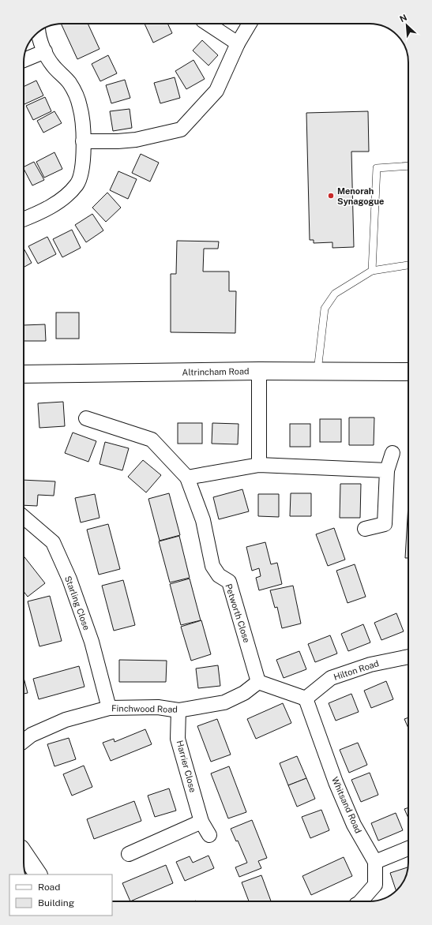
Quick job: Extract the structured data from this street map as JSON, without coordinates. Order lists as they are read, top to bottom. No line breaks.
{"streets":{"main road":["Altrincham Road"],"street":["Starling Close","Petworth Close","Hilton Road","Finchwood Road","Harrier Close","Whitsand Road"]},"crossings":[["Starling Close","Finchwood Road"],["Petworth Close","Finchwood Road"],["Hilton Road","Whitsand Road"],["Finchwood Road","Harrier Close"]],"places":["Menorah Synagogue"],"legend":["Road","Building"],"north":"top left"}
